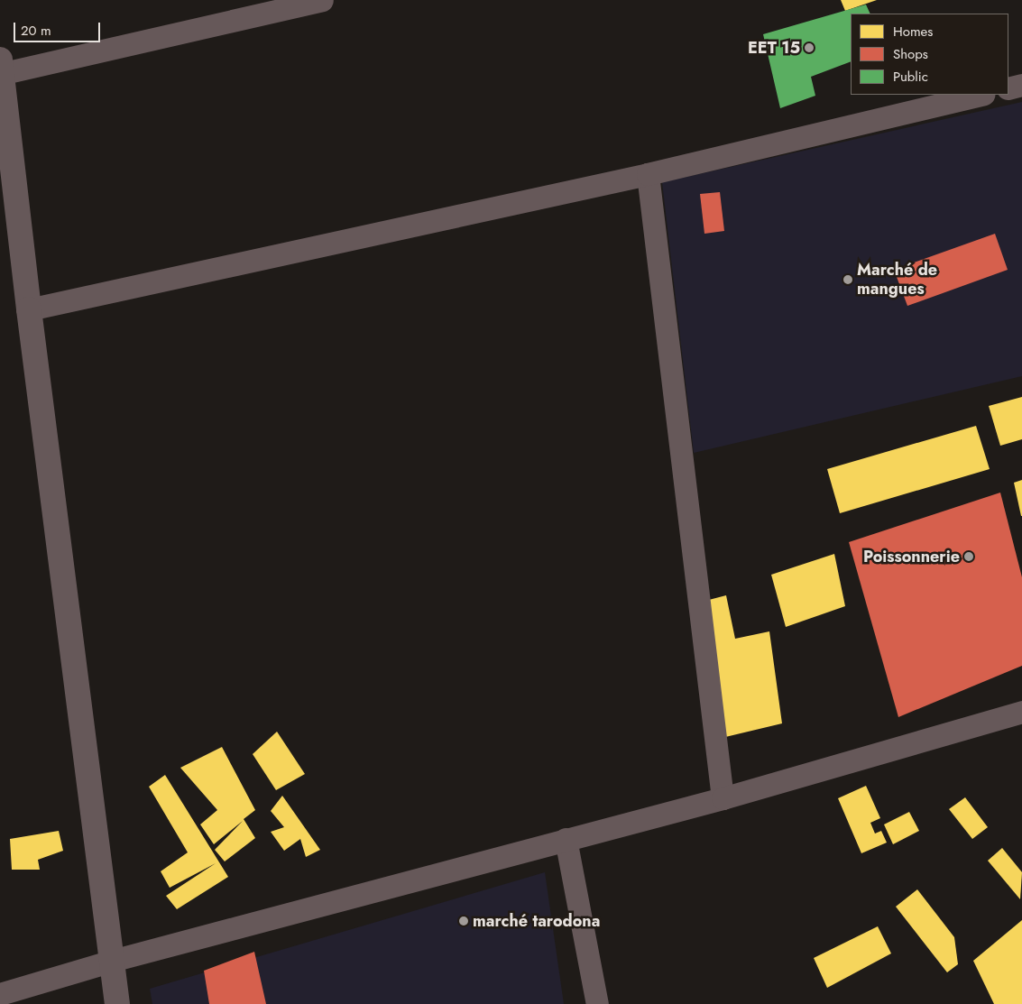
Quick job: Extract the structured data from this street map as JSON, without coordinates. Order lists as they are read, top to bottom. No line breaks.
{"places":["EET 15","Marché de mangues","Poissonnerie","marché tarodona"],"legend":["Homes","Shops","Public"],"scale_bar":"20 m"}
